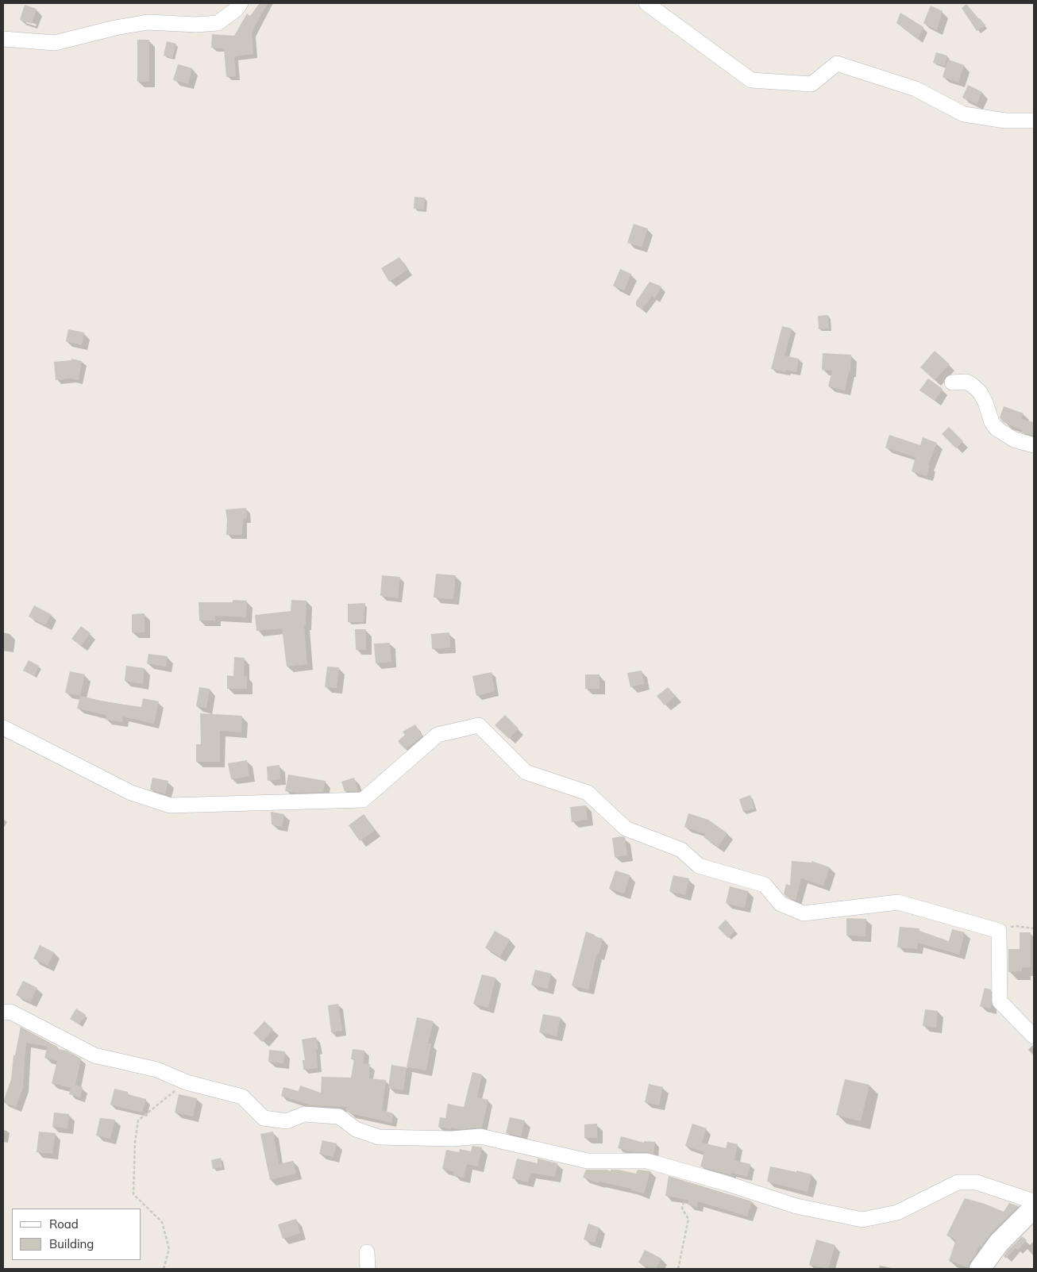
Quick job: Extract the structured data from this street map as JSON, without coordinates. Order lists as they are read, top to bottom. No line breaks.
{"legend":["Road","Building"]}
